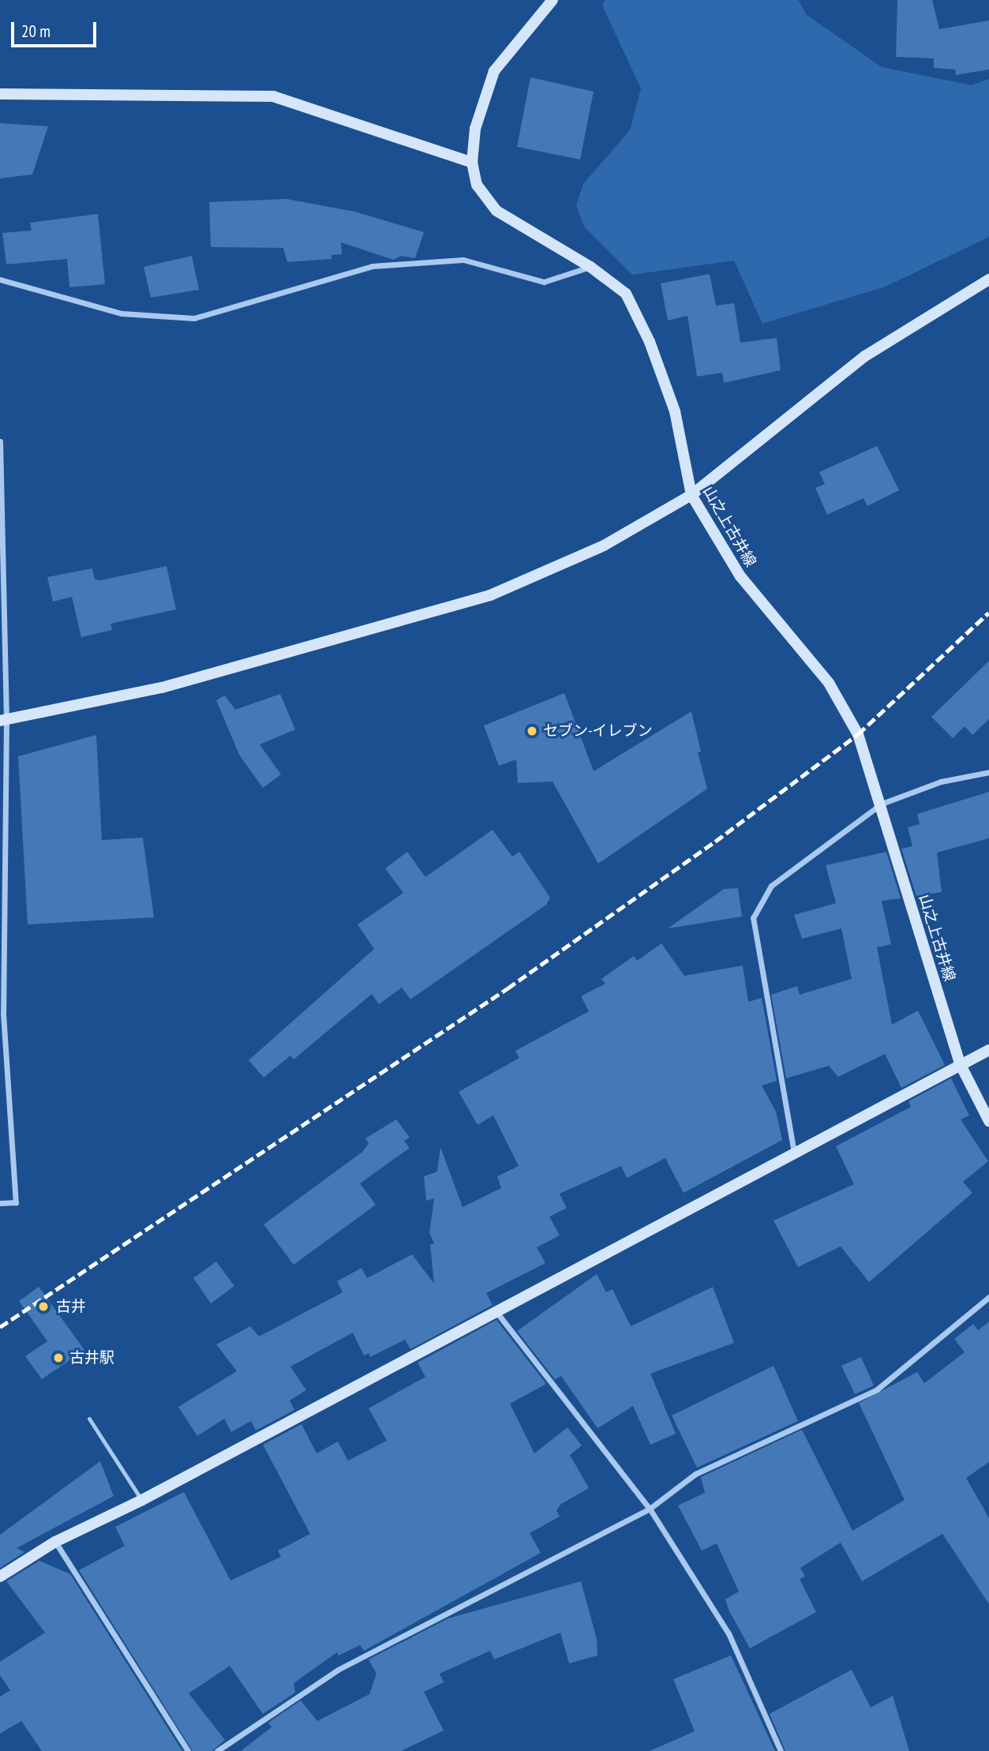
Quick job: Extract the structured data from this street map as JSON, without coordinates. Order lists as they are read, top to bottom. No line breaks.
{"streets":{"street":["山之上古井線"]},"places":["セブン-イレブン","古井","古井駅"],"scale_bar":"20 m"}
